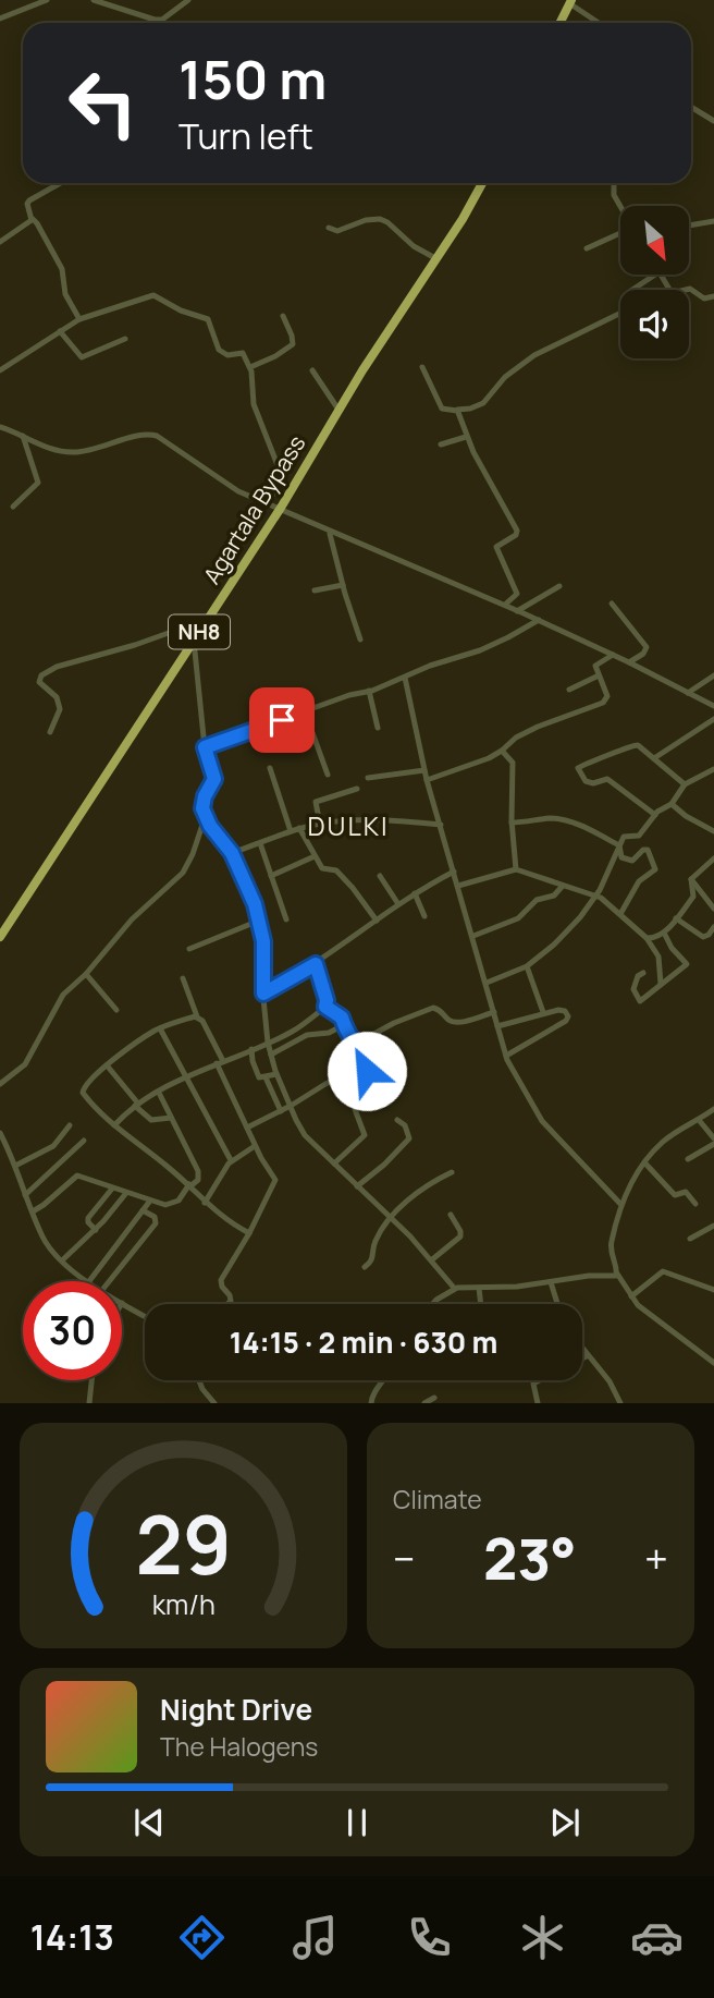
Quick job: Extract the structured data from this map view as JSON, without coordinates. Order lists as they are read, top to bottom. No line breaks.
{"streets":{"highway":["Agartala Bypass","NH8"]},"districts":["DULKI"],"north":"bottom right","page":{"turn":["150 m","Turn left"],"limit":"30","trip":"14:15 · 2 min · 630 m","tile":"Climate","heat":["−","23°","+"],"song":["Night Drive","The Halogens"],"tabs":"14:13","gauge":["29","km/h"]}}
